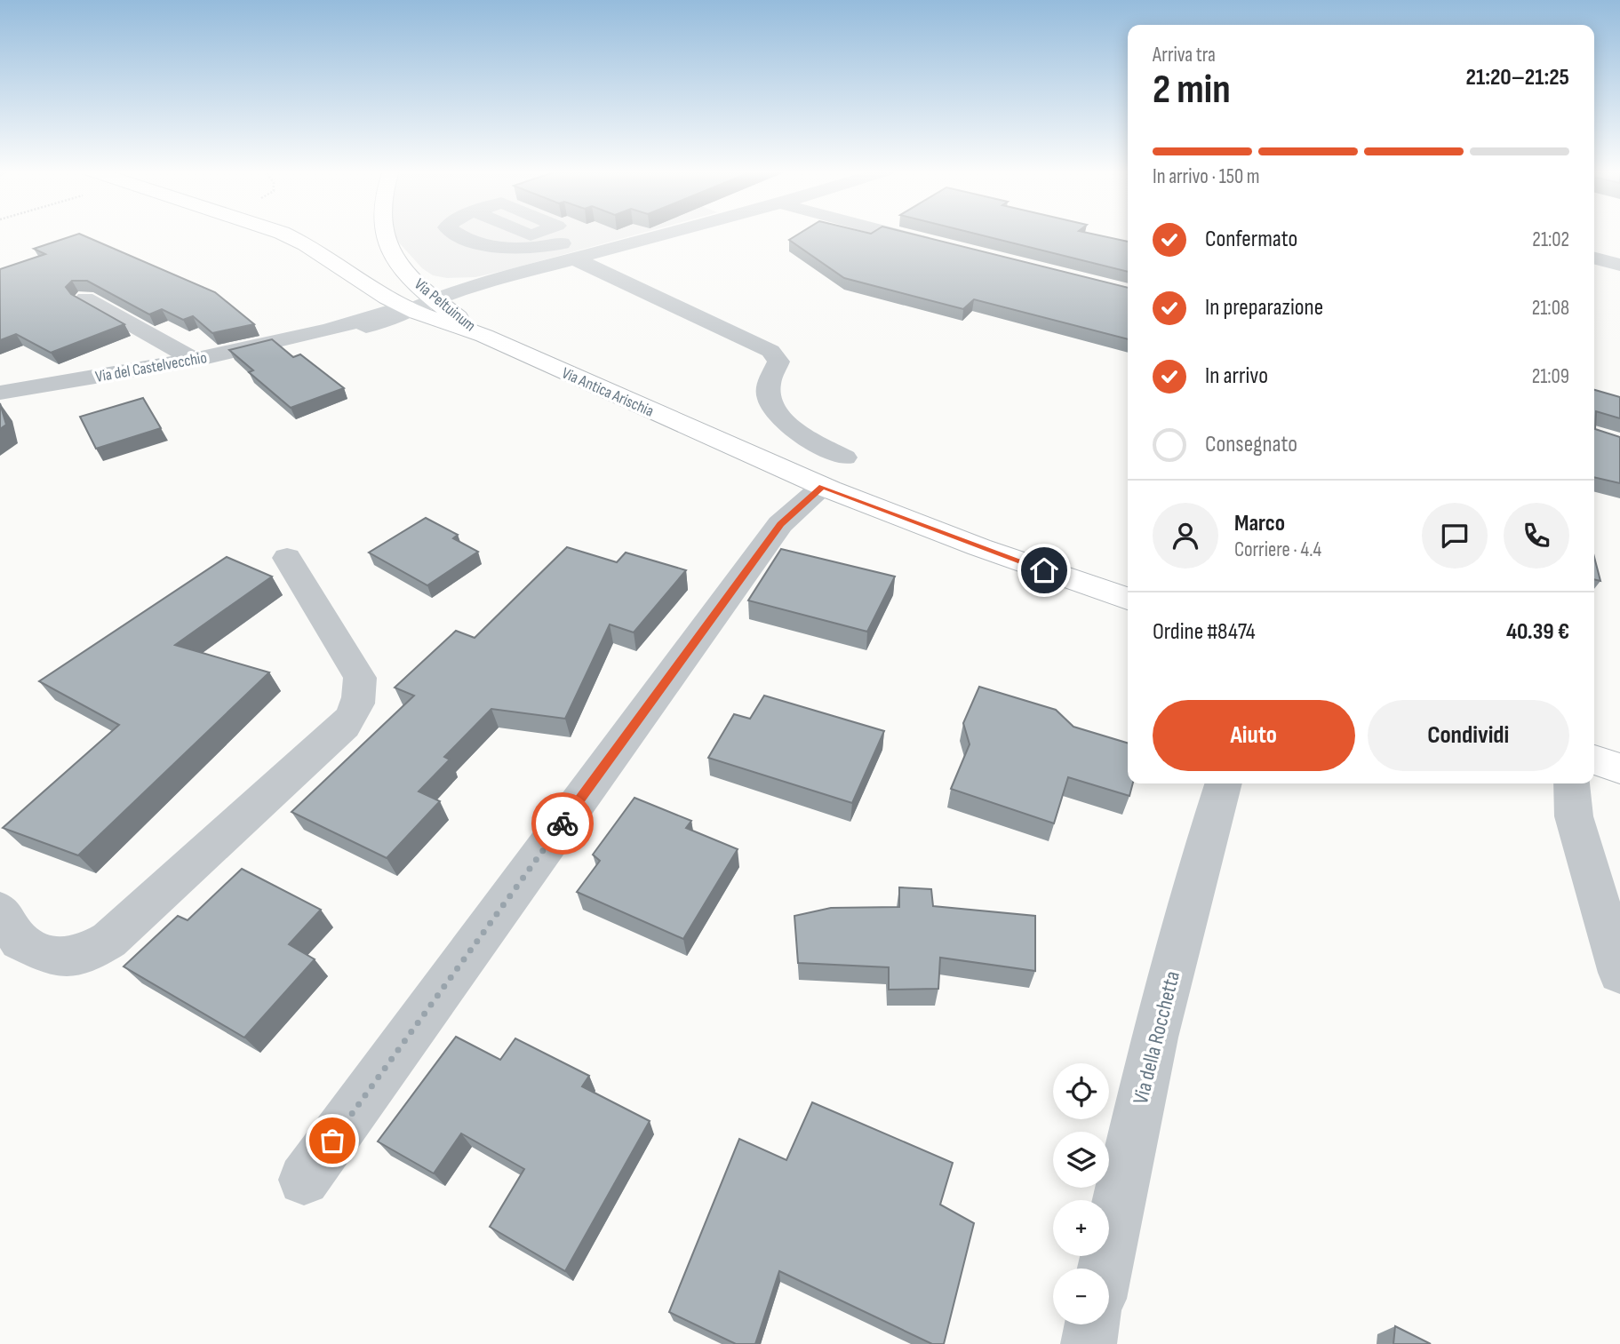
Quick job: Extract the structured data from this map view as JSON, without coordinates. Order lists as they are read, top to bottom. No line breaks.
{"streets":{"main road":["Via Peltuinum","Via Antica Arischia"],"street":["Via del Castelvecchio","Via della Rocchetta"]},"crossings":[["Via Peltuinum","Via del Castelvecchio"],["Via Peltuinum","Via Antica Arischia"],["Via del Castelvecchio","Via Antica Arischia"]],"page":{"heading":["2 min","Arriva tra","21:20–21:25"],"panel":["Marco","Corriere · 4.4","Ordine #8474","40.39 €"],"bar":"In arrivo · 150 m","list":[["Confermato","21:02"],["In preparazione","21:08"],["In arrivo","21:09"],"Consegnato"],"buttons":["Aiuto","Condividi"],"map_buttons":["+","−"]}}
